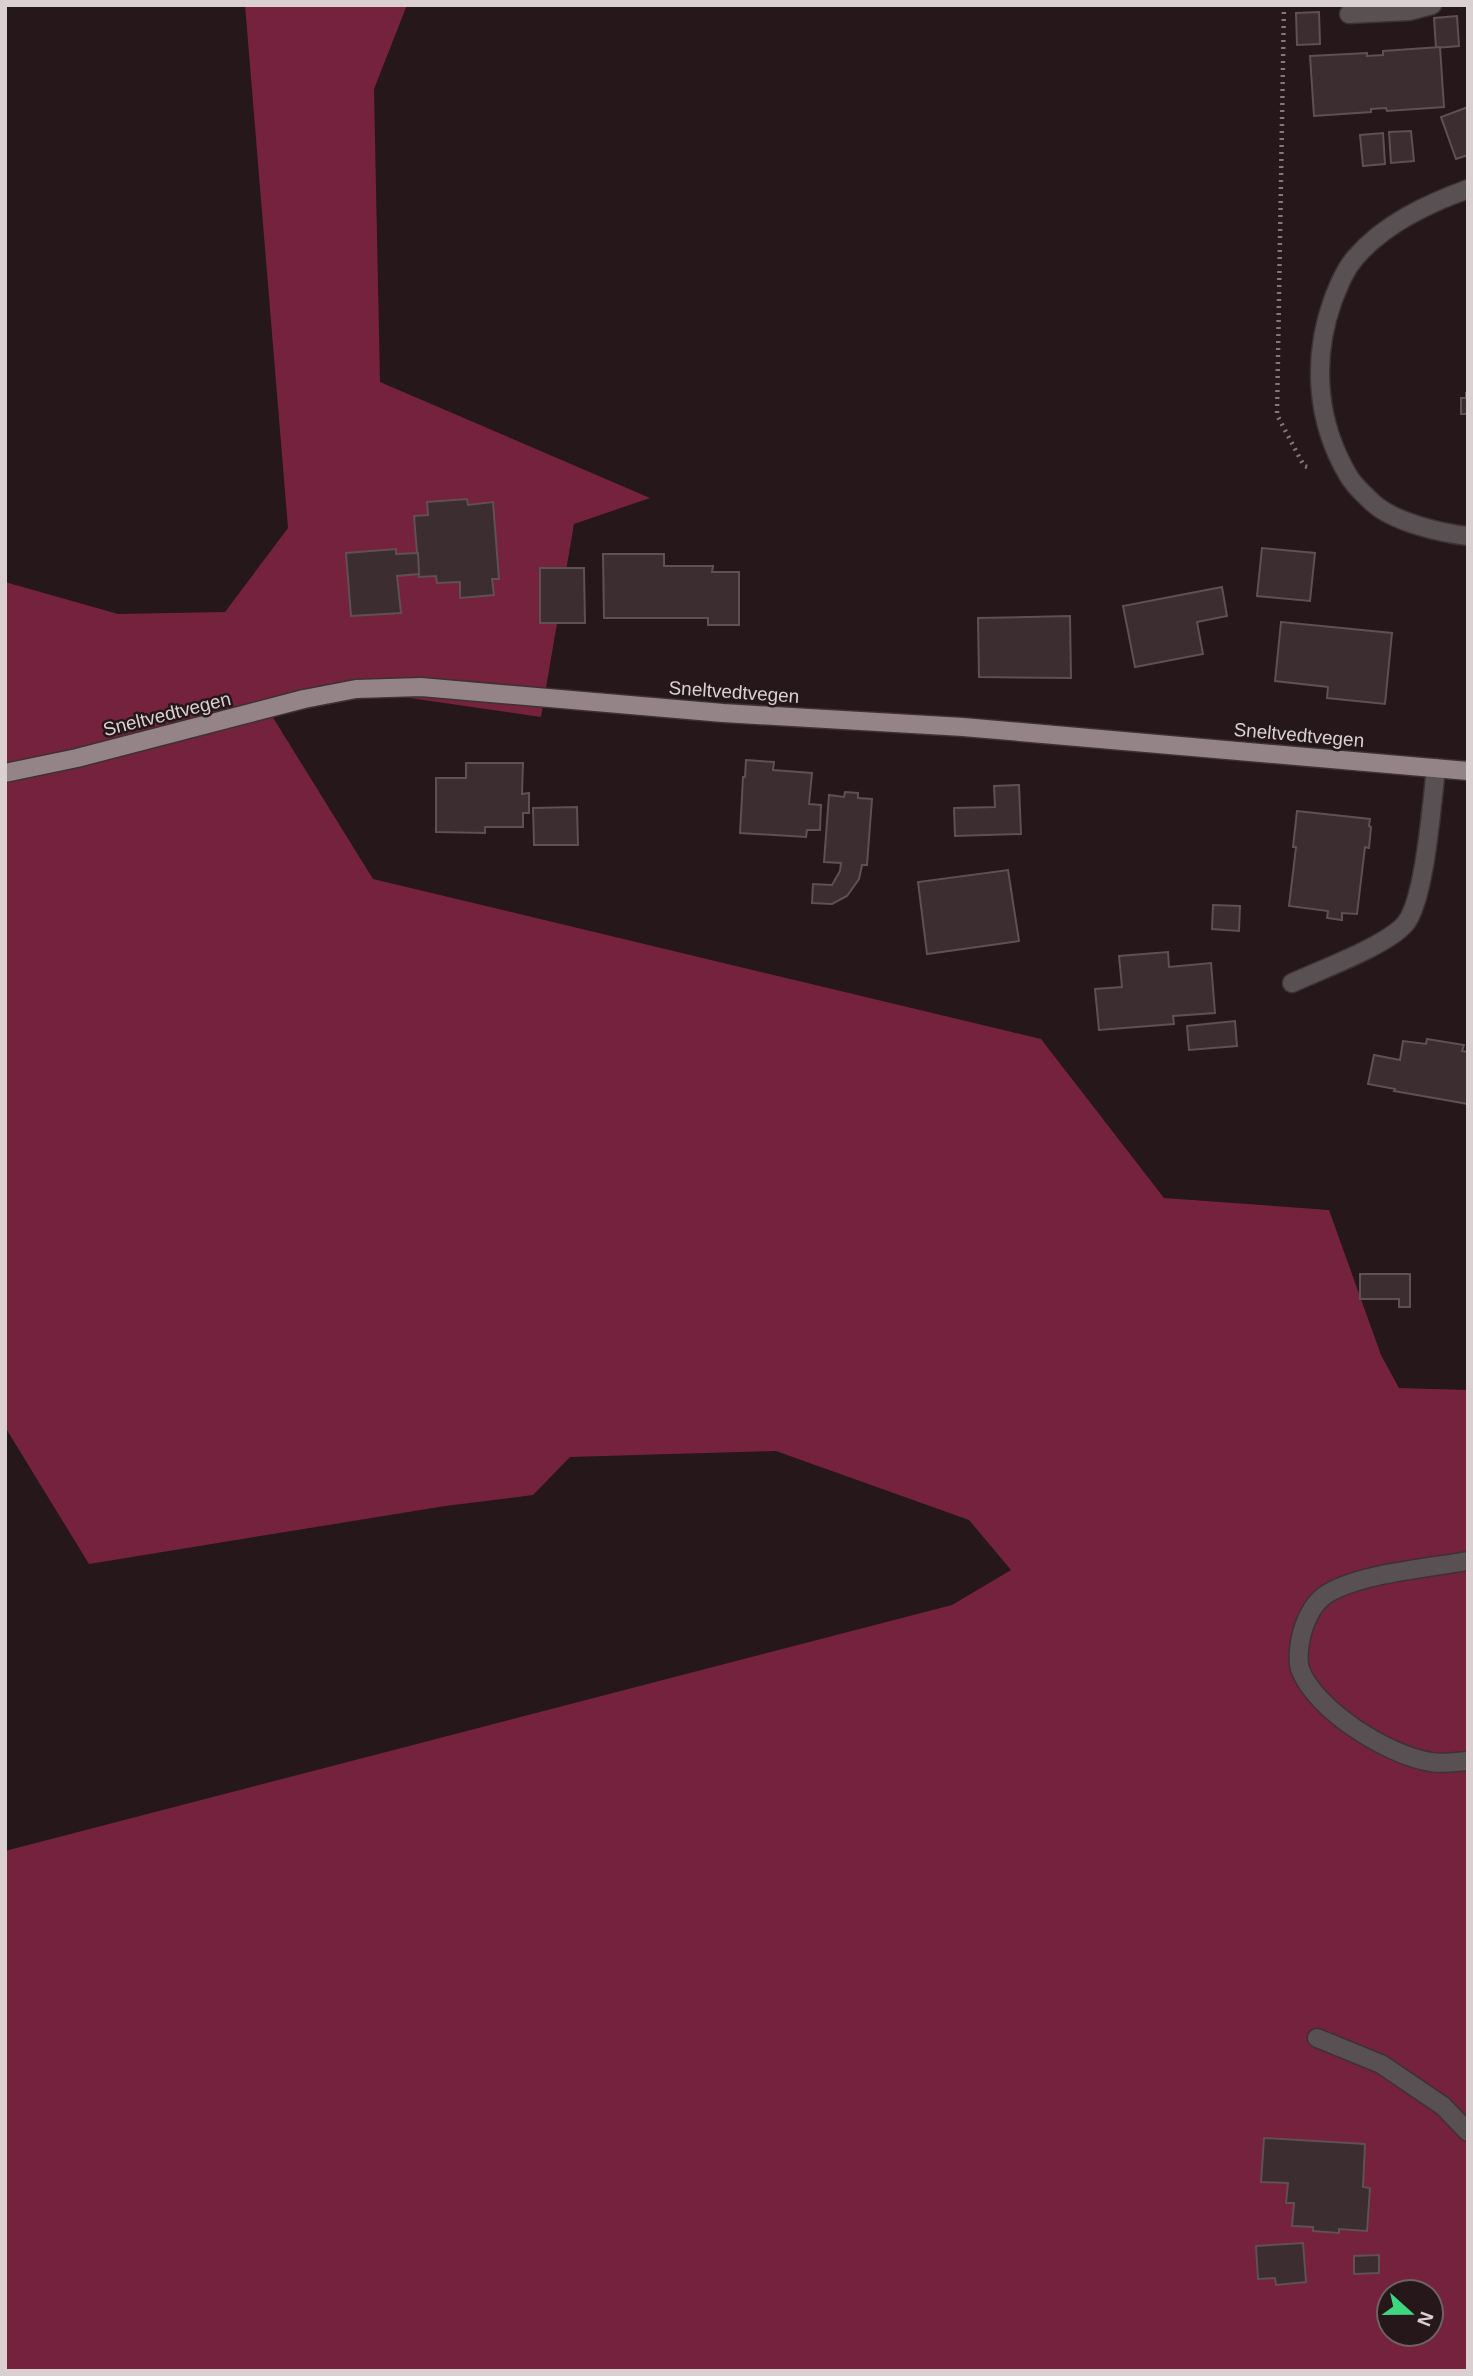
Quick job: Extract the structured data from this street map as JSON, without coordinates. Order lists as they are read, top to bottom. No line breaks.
{"streets":{"main road":["Sneltvedtvegen"]},"north":"right"}
